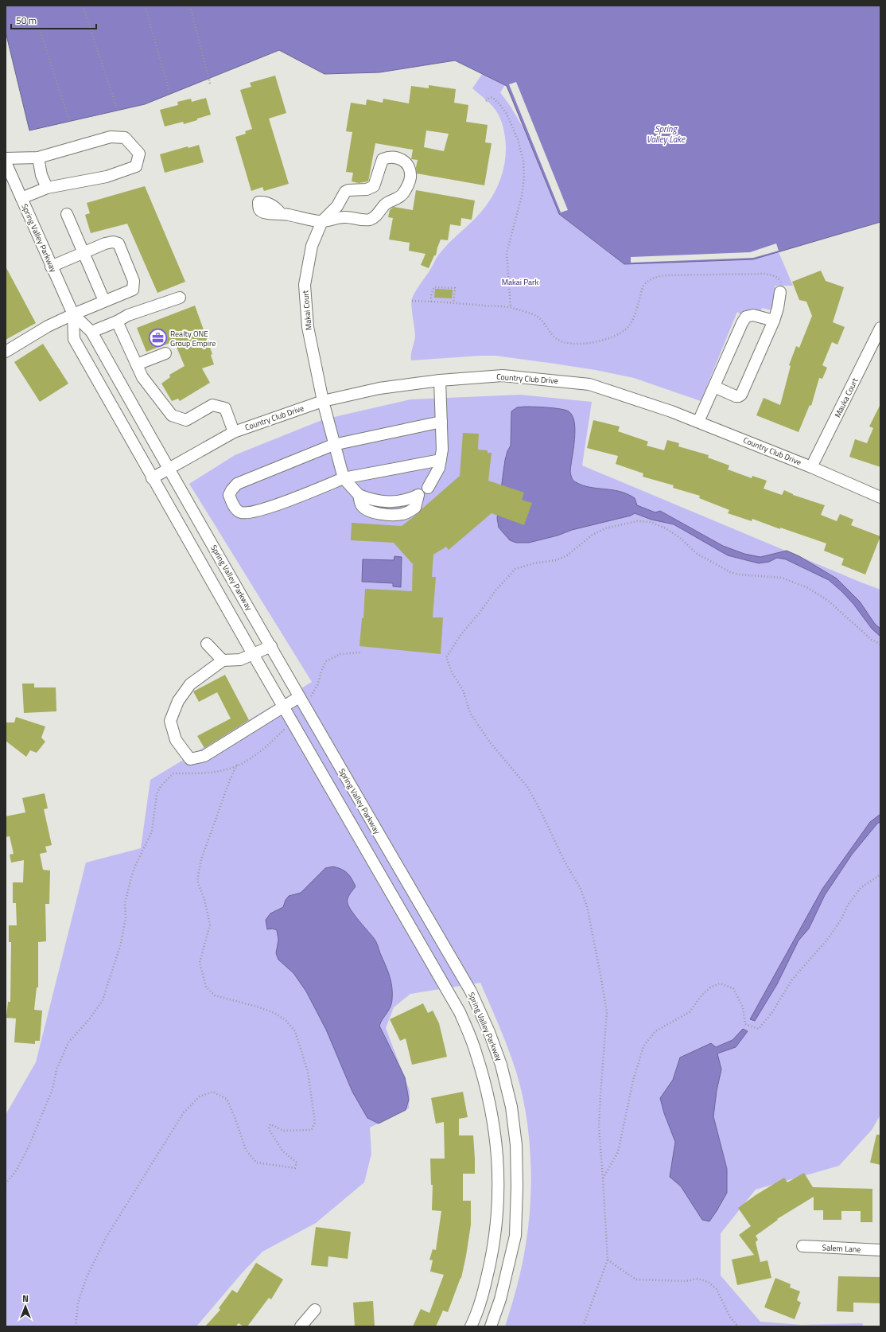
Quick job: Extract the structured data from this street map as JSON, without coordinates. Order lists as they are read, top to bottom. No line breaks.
{"streets":{"street":["Spring Valley Parkway","Makai Court","Country Club Drive","Mauka Court","Salem Lane"]},"crossings":[["Spring Valley Parkway","Country Club Drive"],["Makai Court","Country Club Drive"],["Country Club Drive","Mauka Court"]],"water":["Spring Valley Lake"],"parks":["Makai Park"],"places":{"office":["Realty ONE Group Empire"]},"scale_bar":"50 m","north":"top"}
